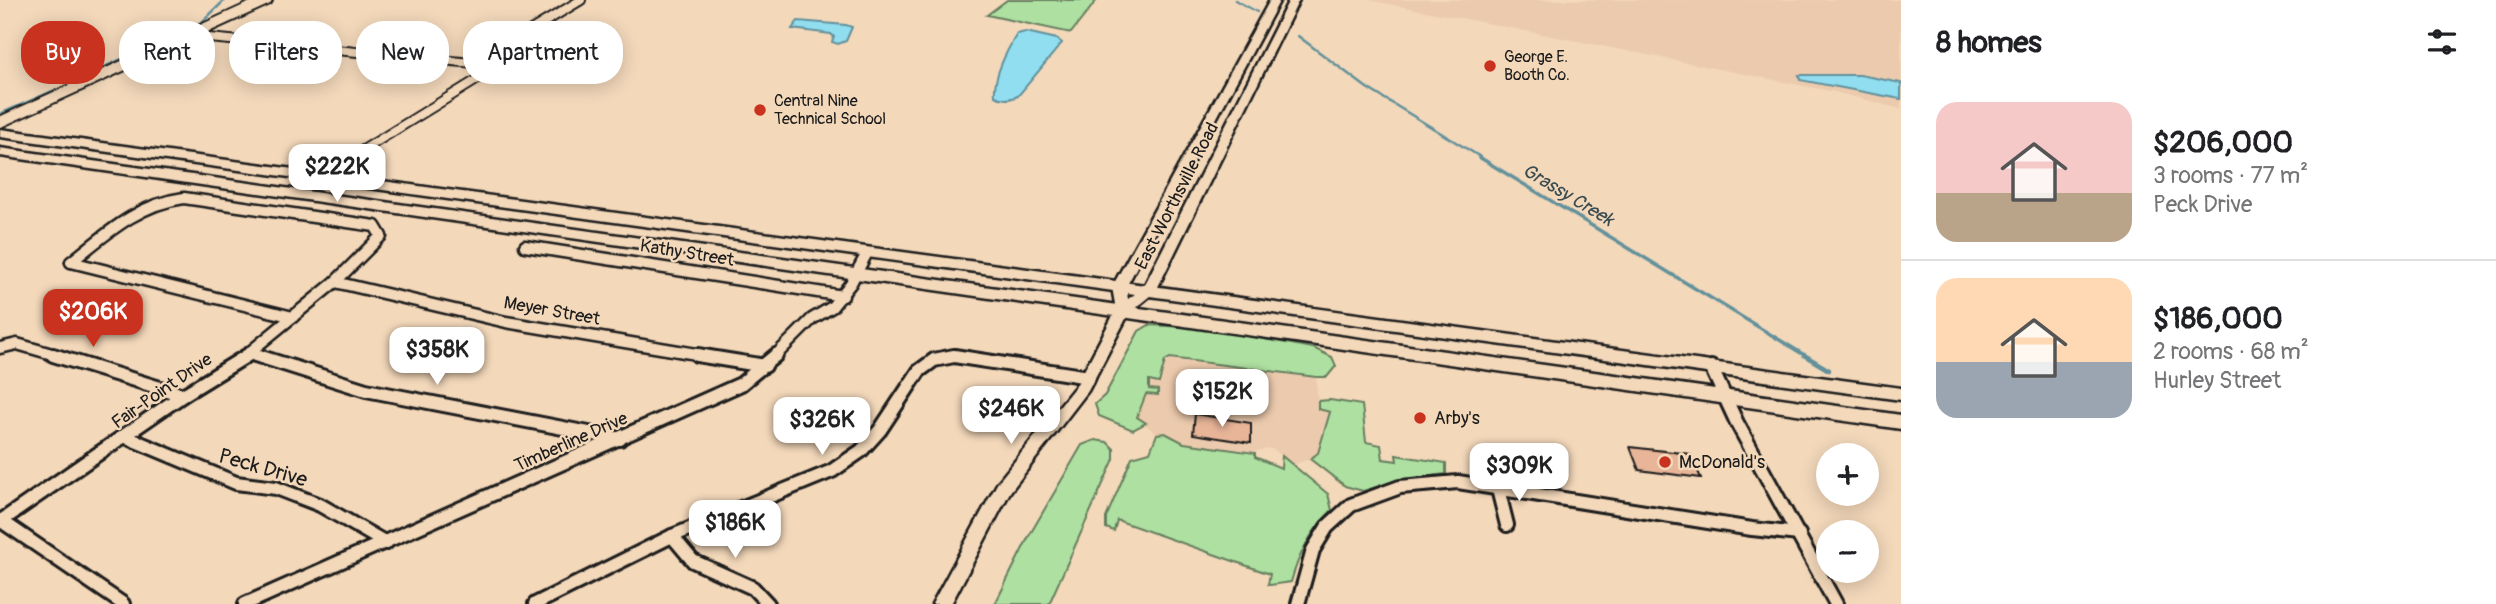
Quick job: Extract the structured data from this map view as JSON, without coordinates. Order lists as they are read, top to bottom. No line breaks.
{"streets":{"main road":["East Worthsville Road"],"street":["Kathy Street","Meyer Street","Fair-Point Drive","Timberline Drive","Peck Drive"]},"crossings":[["Kathy Street","Timberline Drive"],["Meyer Street","Fair-Point Drive"],["Meyer Street","Timberline Drive"],["Fair-Point Drive","Peck Drive"],["Timberline Drive","Peck Drive"]],"water":["Grassy Creek"],"places":["George E. Booth Co.","Central Nine Technical School","Arby's","McDonald's"],"page":{"heading":"8 homes","chip":["Buy","Rent","Filters","New","Apartment"],"list":[{"name":"$206,000","note":"3 rooms · 77 m² · Peck Drive"},{"name":"$186,000","note":"2 rooms · 68 m² · Hurley Street"}],"price":["$222K","$206K","$358K","$152K","$246K","$326K","$309K","$186K"],"map_buttons":["+","−"]}}
